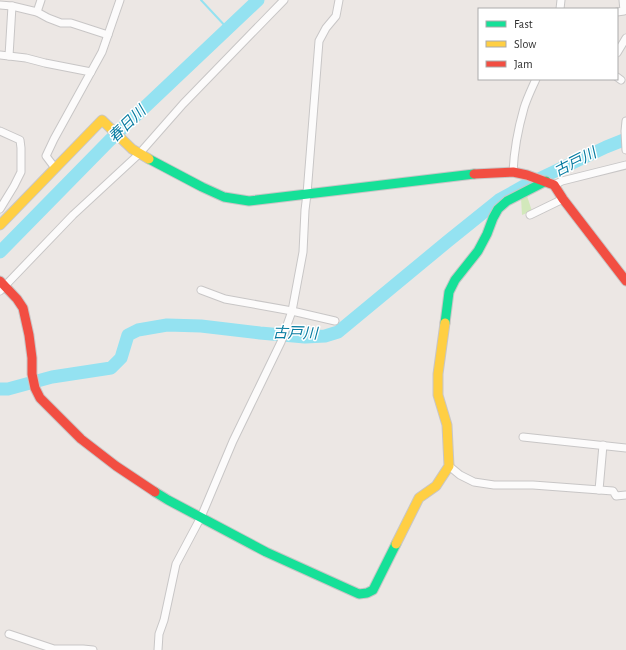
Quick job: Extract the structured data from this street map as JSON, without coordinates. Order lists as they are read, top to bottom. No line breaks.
{"water":["春日川","古戸川"],"legend":["Fast","Slow","Jam"]}
